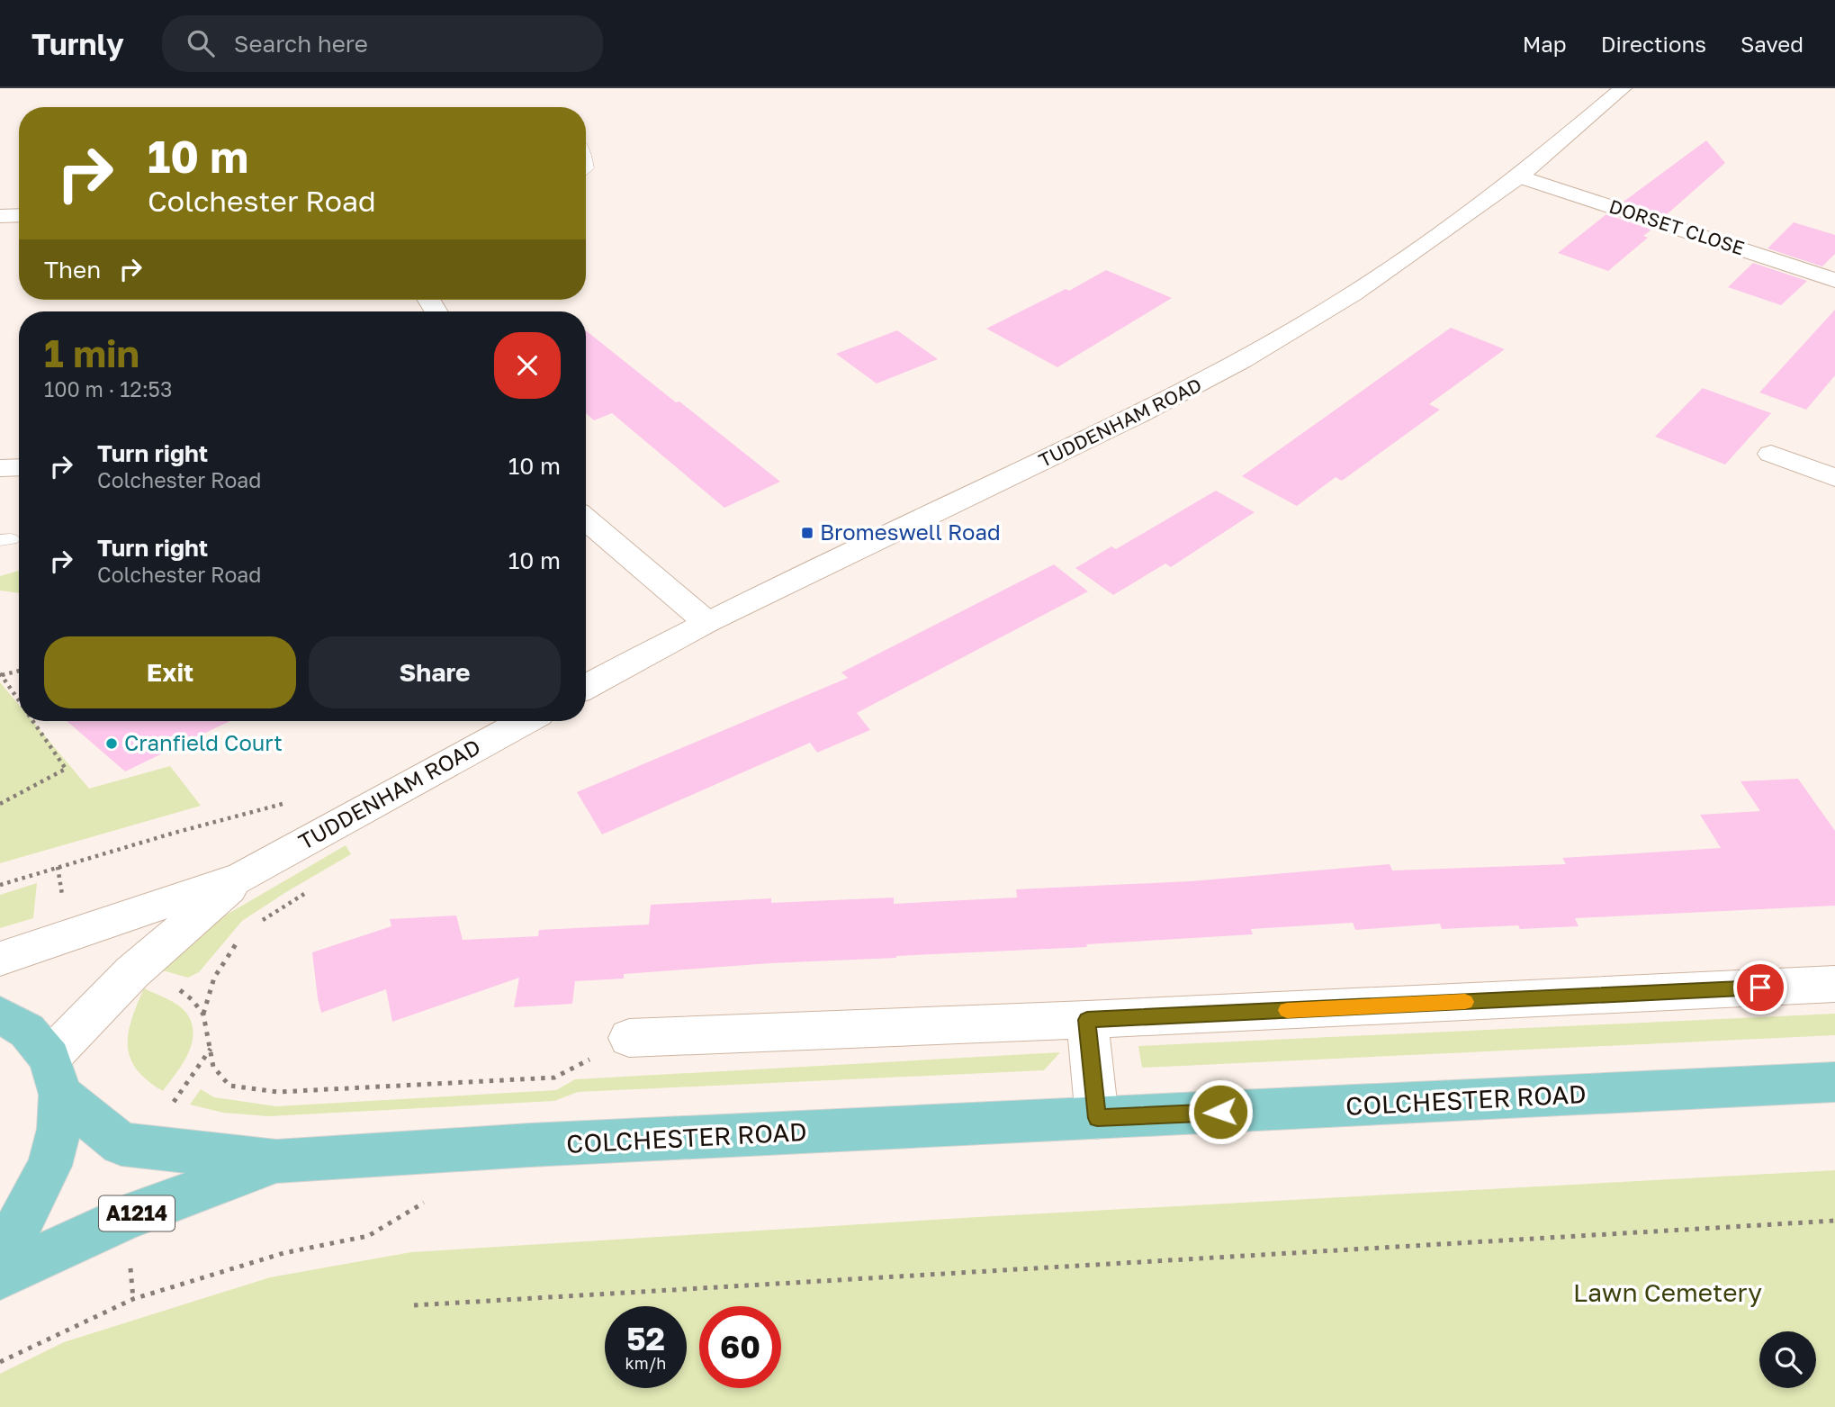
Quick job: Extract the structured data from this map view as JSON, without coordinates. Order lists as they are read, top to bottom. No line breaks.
{"streets":{"main road":["COLCHESTER ROAD","A1214"],"street":["DORSET CLOSE","TUDDENHAM ROAD"]},"crossings":[["DORSET CLOSE","TUDDENHAM ROAD"],["TUDDENHAM ROAD","COLCHESTER ROAD"]],"parks":["Lawn Cemetery"],"places":{"transit":["Bromeswell Road"],"other":["Cranfield Court"]},"page":{"header":"Turnly","search":"Search here","nav":["Map","Directions","Saved"],"turn":["10 m","Colchester Road"],"then":"Then","heading":["1 min","100 m · 12:53"],"list":[{"name":"Turn right","note":"Colchester Road","value":"10 m"},{"name":"Turn right","note":"Colchester Road","value":"10 m"}],"buttons":["Exit","Share"],"speed":"52 km/h","limit":"60"}}
